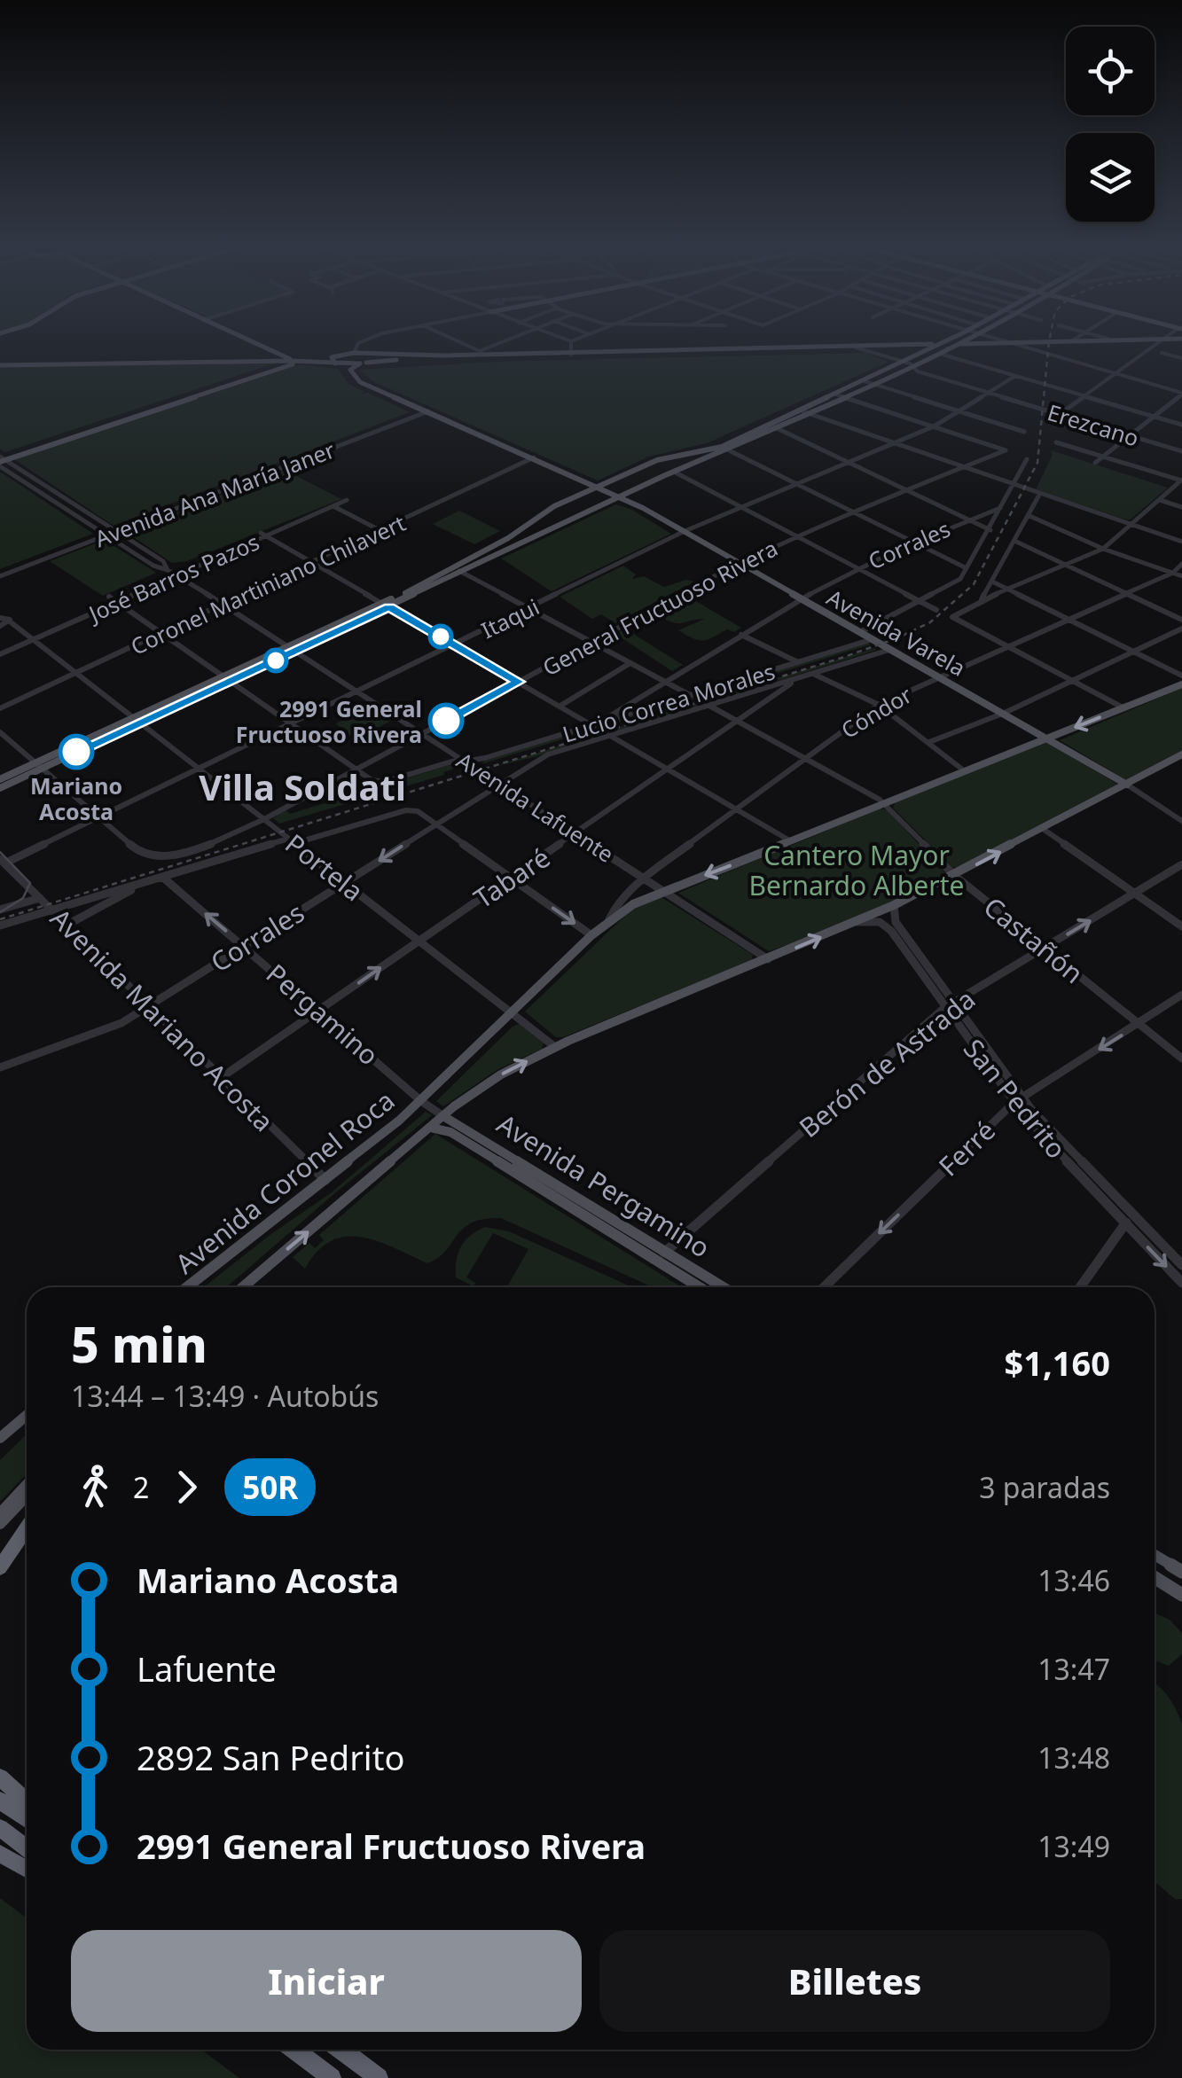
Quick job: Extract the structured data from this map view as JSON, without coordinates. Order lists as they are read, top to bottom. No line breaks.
{"streets":{"main road":["Avenida Varela","Avenida Coronel Roca","Avenida Pergamino"],"street":["Erezcano","Avenida Ana María Janer","Corrales","José Barros Pazos","Coronel Martiniano Chilavert","General Fructuoso Rivera","Itaqui","Lucio Correa Morales","Cóndor","Avenida Lafuente","Portela","Tabaré","Castañón","Pergamino","Avenida Mariano Acosta","Berón de Astrada","San Pedrito","Ferré"]},"crossings":[["Erezcano","Itaqui"],["Avenida Ana María Janer","Avenida Varela"],["Avenida Ana María Janer","Avenida Lafuente"],["Corrales","Avenida Varela"],["Corrales","Lucio Correa Morales"],["Corrales","Avenida Lafuente"],["Corrales","Portela"],["Corrales","Castañón"],["Corrales","Pergamino"],["Corrales","Avenida Mariano Acosta"],["José Barros Pazos","Avenida Lafuente"],["José Barros Pazos","Portela"],["Coronel Martiniano Chilavert","Avenida Varela"],["Coronel Martiniano Chilavert","Avenida Lafuente"],["Coronel Martiniano Chilavert","Portela"],["General Fructuoso Rivera","Itaqui"],["General Fructuoso Rivera","Avenida Varela"],["General Fructuoso Rivera","Lucio Correa Morales"],["General Fructuoso Rivera","Avenida Lafuente"],["General Fructuoso Rivera","Portela"],["Itaqui","Avenida Varela"],["Itaqui","Avenida Lafuente"],["Itaqui","Portela"],["Itaqui","Avenida Mariano Acosta"],["Avenida Varela","Lucio Correa Morales"],["Avenida Varela","Cóndor"],["Avenida Varela","Avenida Coronel Roca"],["Lucio Correa Morales","Avenida Lafuente"],["Cóndor","Avenida Lafuente"],["Cóndor","Castañón"],["Cóndor","Avenida Coronel Roca"],["Avenida Lafuente","Tabaré"],["Avenida Lafuente","Avenida Coronel Roca"],["Portela","Tabaré"],["Portela","Avenida Coronel Roca"],["Tabaré","Castañón"],["Tabaré","Pergamino"],["Tabaré","Avenida Mariano Acosta"],["Castañón","Berón de Astrada"],["Castañón","Ferré"],["Castañón","Avenida Coronel Roca"],["Pergamino","Avenida Coronel Roca"],["Pergamino","Avenida Pergamino"],["Avenida Mariano Acosta","Avenida Coronel Roca"],["Berón de Astrada","San Pedrito"],["Berón de Astrada","Avenida Pergamino"],["San Pedrito","Ferré"],["San Pedrito","Avenida Coronel Roca"],["Avenida Coronel Roca","Avenida Pergamino"]],"one_way":["Ferré"],"districts":["Villa Soldati"],"parks":["Cantero Mayor Bernardo Alberte"],"places":["2991 General Fructuoso Rivera","Mariano Acosta"],"lines":["bus line 50R"],"page":{"heading":["5 min","13:44 – 13:49 · Autobús","$1,160"],"legs":["2","50R","3 paradas"],"list":[{"name":"Mariano Acosta","value":"13:46"},{"name":"Lafuente","value":"13:47"},{"name":"2892 San Pedrito","value":"13:48"},{"name":"2991 General Fructuoso Rivera","value":"13:49"}],"buttons":["Iniciar","Billetes"]}}
